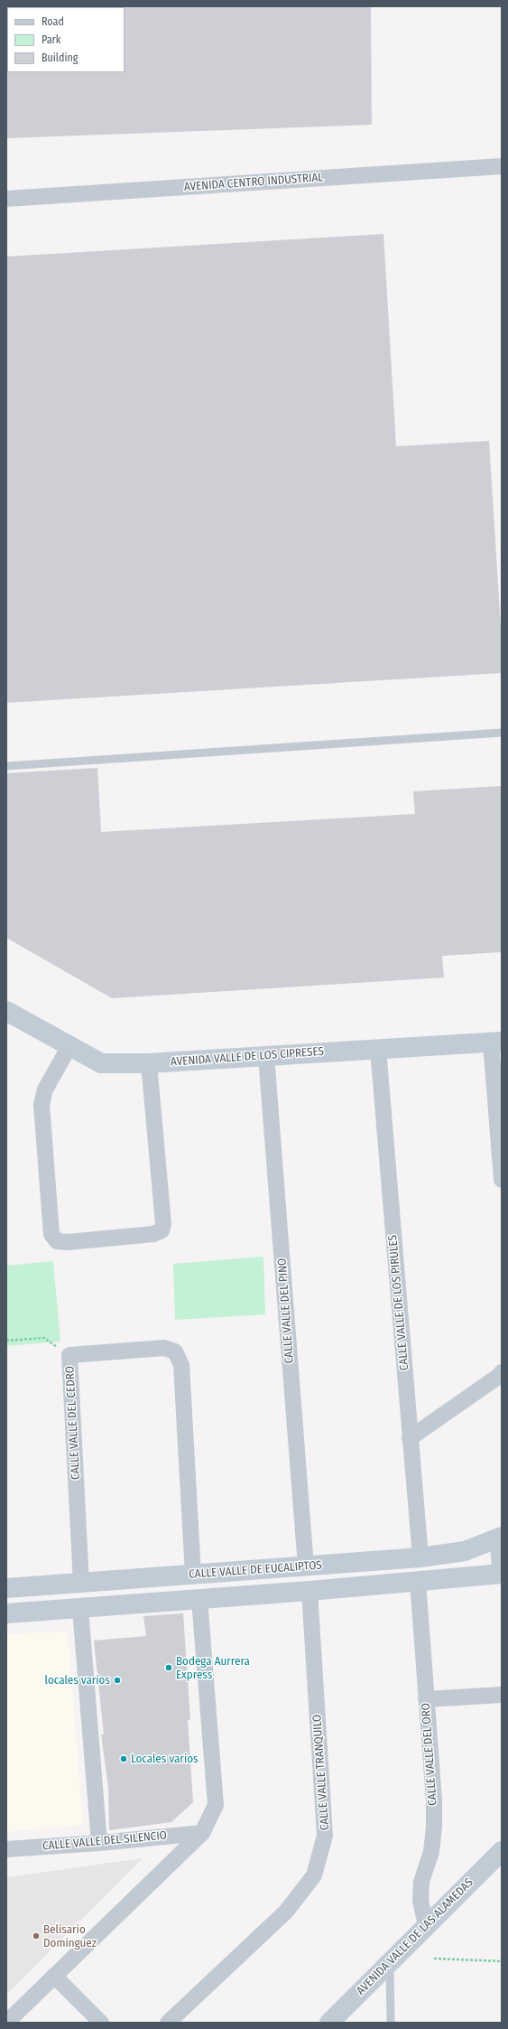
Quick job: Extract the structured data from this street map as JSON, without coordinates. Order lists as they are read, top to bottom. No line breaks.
{"streets":{"street":["AVENIDA CENTRO INDUSTRIAL","AVENIDA VALLE DE LOS CIPRESES","CALLE VALLE DE LOS PIRULES","CALLE VALLE DEL PINO","CALLE VALLE DEL CEDRO","CALLE VALLE DE EUCALIPTOS","CALLE VALLE DEL ORO","CALLE VALLE TRANQUILO","CALLE VALLE DEL SILENCIO","AVENIDA VALLE DE LAS ALAMEDAS"]},"crossings":[["AVENIDA VALLE DE LOS CIPRESES","CALLE VALLE DE LOS PIRULES"],["AVENIDA VALLE DE LOS CIPRESES","CALLE VALLE DEL PINO"],["CALLE VALLE DE LOS PIRULES","CALLE VALLE DE EUCALIPTOS"],["CALLE VALLE DEL PINO","CALLE VALLE DE EUCALIPTOS"],["CALLE VALLE DEL CEDRO","CALLE VALLE DE EUCALIPTOS"],["CALLE VALLE DE EUCALIPTOS","CALLE VALLE DEL ORO"],["CALLE VALLE DE EUCALIPTOS","CALLE VALLE TRANQUILO"],["CALLE VALLE DE EUCALIPTOS","CALLE VALLE DEL SILENCIO"],["CALLE VALLE DEL ORO","AVENIDA VALLE DE LAS ALAMEDAS"]],"places":["Bodega Aurrera Express","locales varios","Locales varios","Belisario Dominguez"],"legend":["Road","Park","Building"]}
